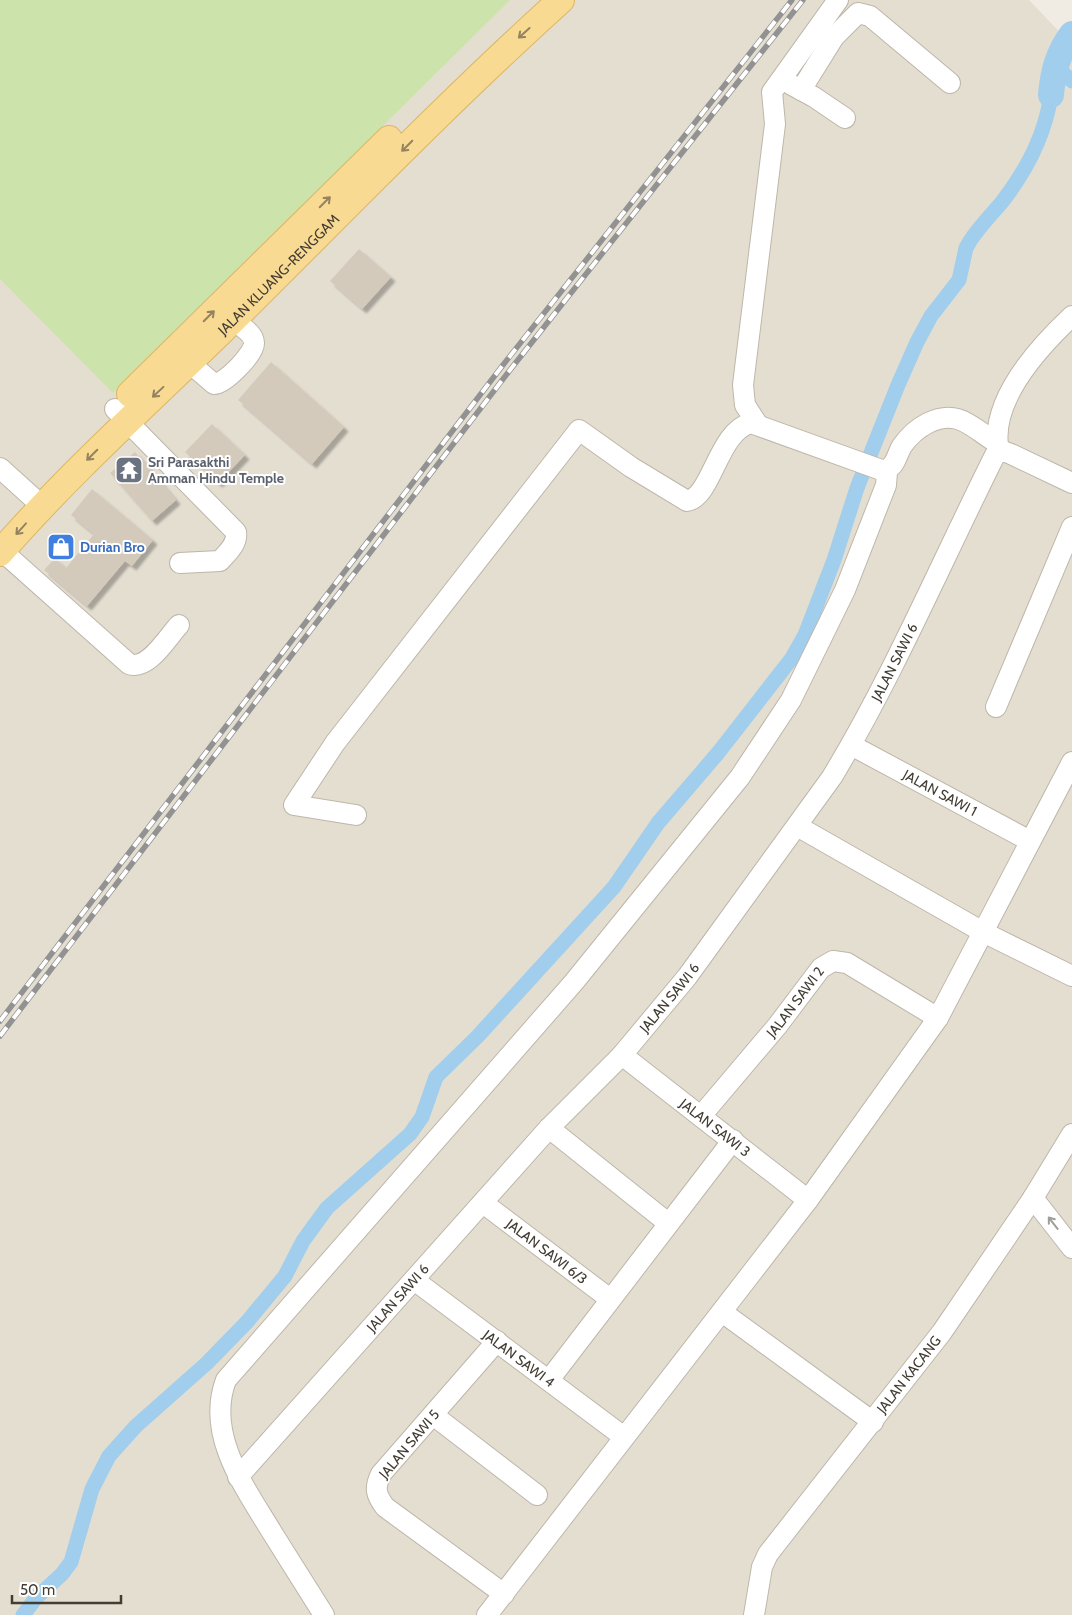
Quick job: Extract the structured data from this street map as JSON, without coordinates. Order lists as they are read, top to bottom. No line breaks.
{"streets":{"main road":["JALAN KLUANG-RENGGAM"],"street":["JALAN SAWI 6","JALAN SAWI 1","JALAN SAWI 2","JALAN SAWI 3","JALAN SAWI 6/3","JALAN SAWI 4","JALAN KACANG","JALAN SAWI 5"]},"crossings":[["JALAN SAWI 6","JALAN SAWI 1"],["JALAN SAWI 6","JALAN SAWI 3"],["JALAN SAWI 6","JALAN SAWI 6/3"],["JALAN SAWI 6","JALAN SAWI 4"],["JALAN SAWI 2","JALAN SAWI 3"],["JALAN SAWI 4","JALAN SAWI 5"]],"places":{"temple":["Sri Parasakthi Amman Hindu Temple"],"shop":["Durian Bro"]},"scale_bar":"50 m"}
